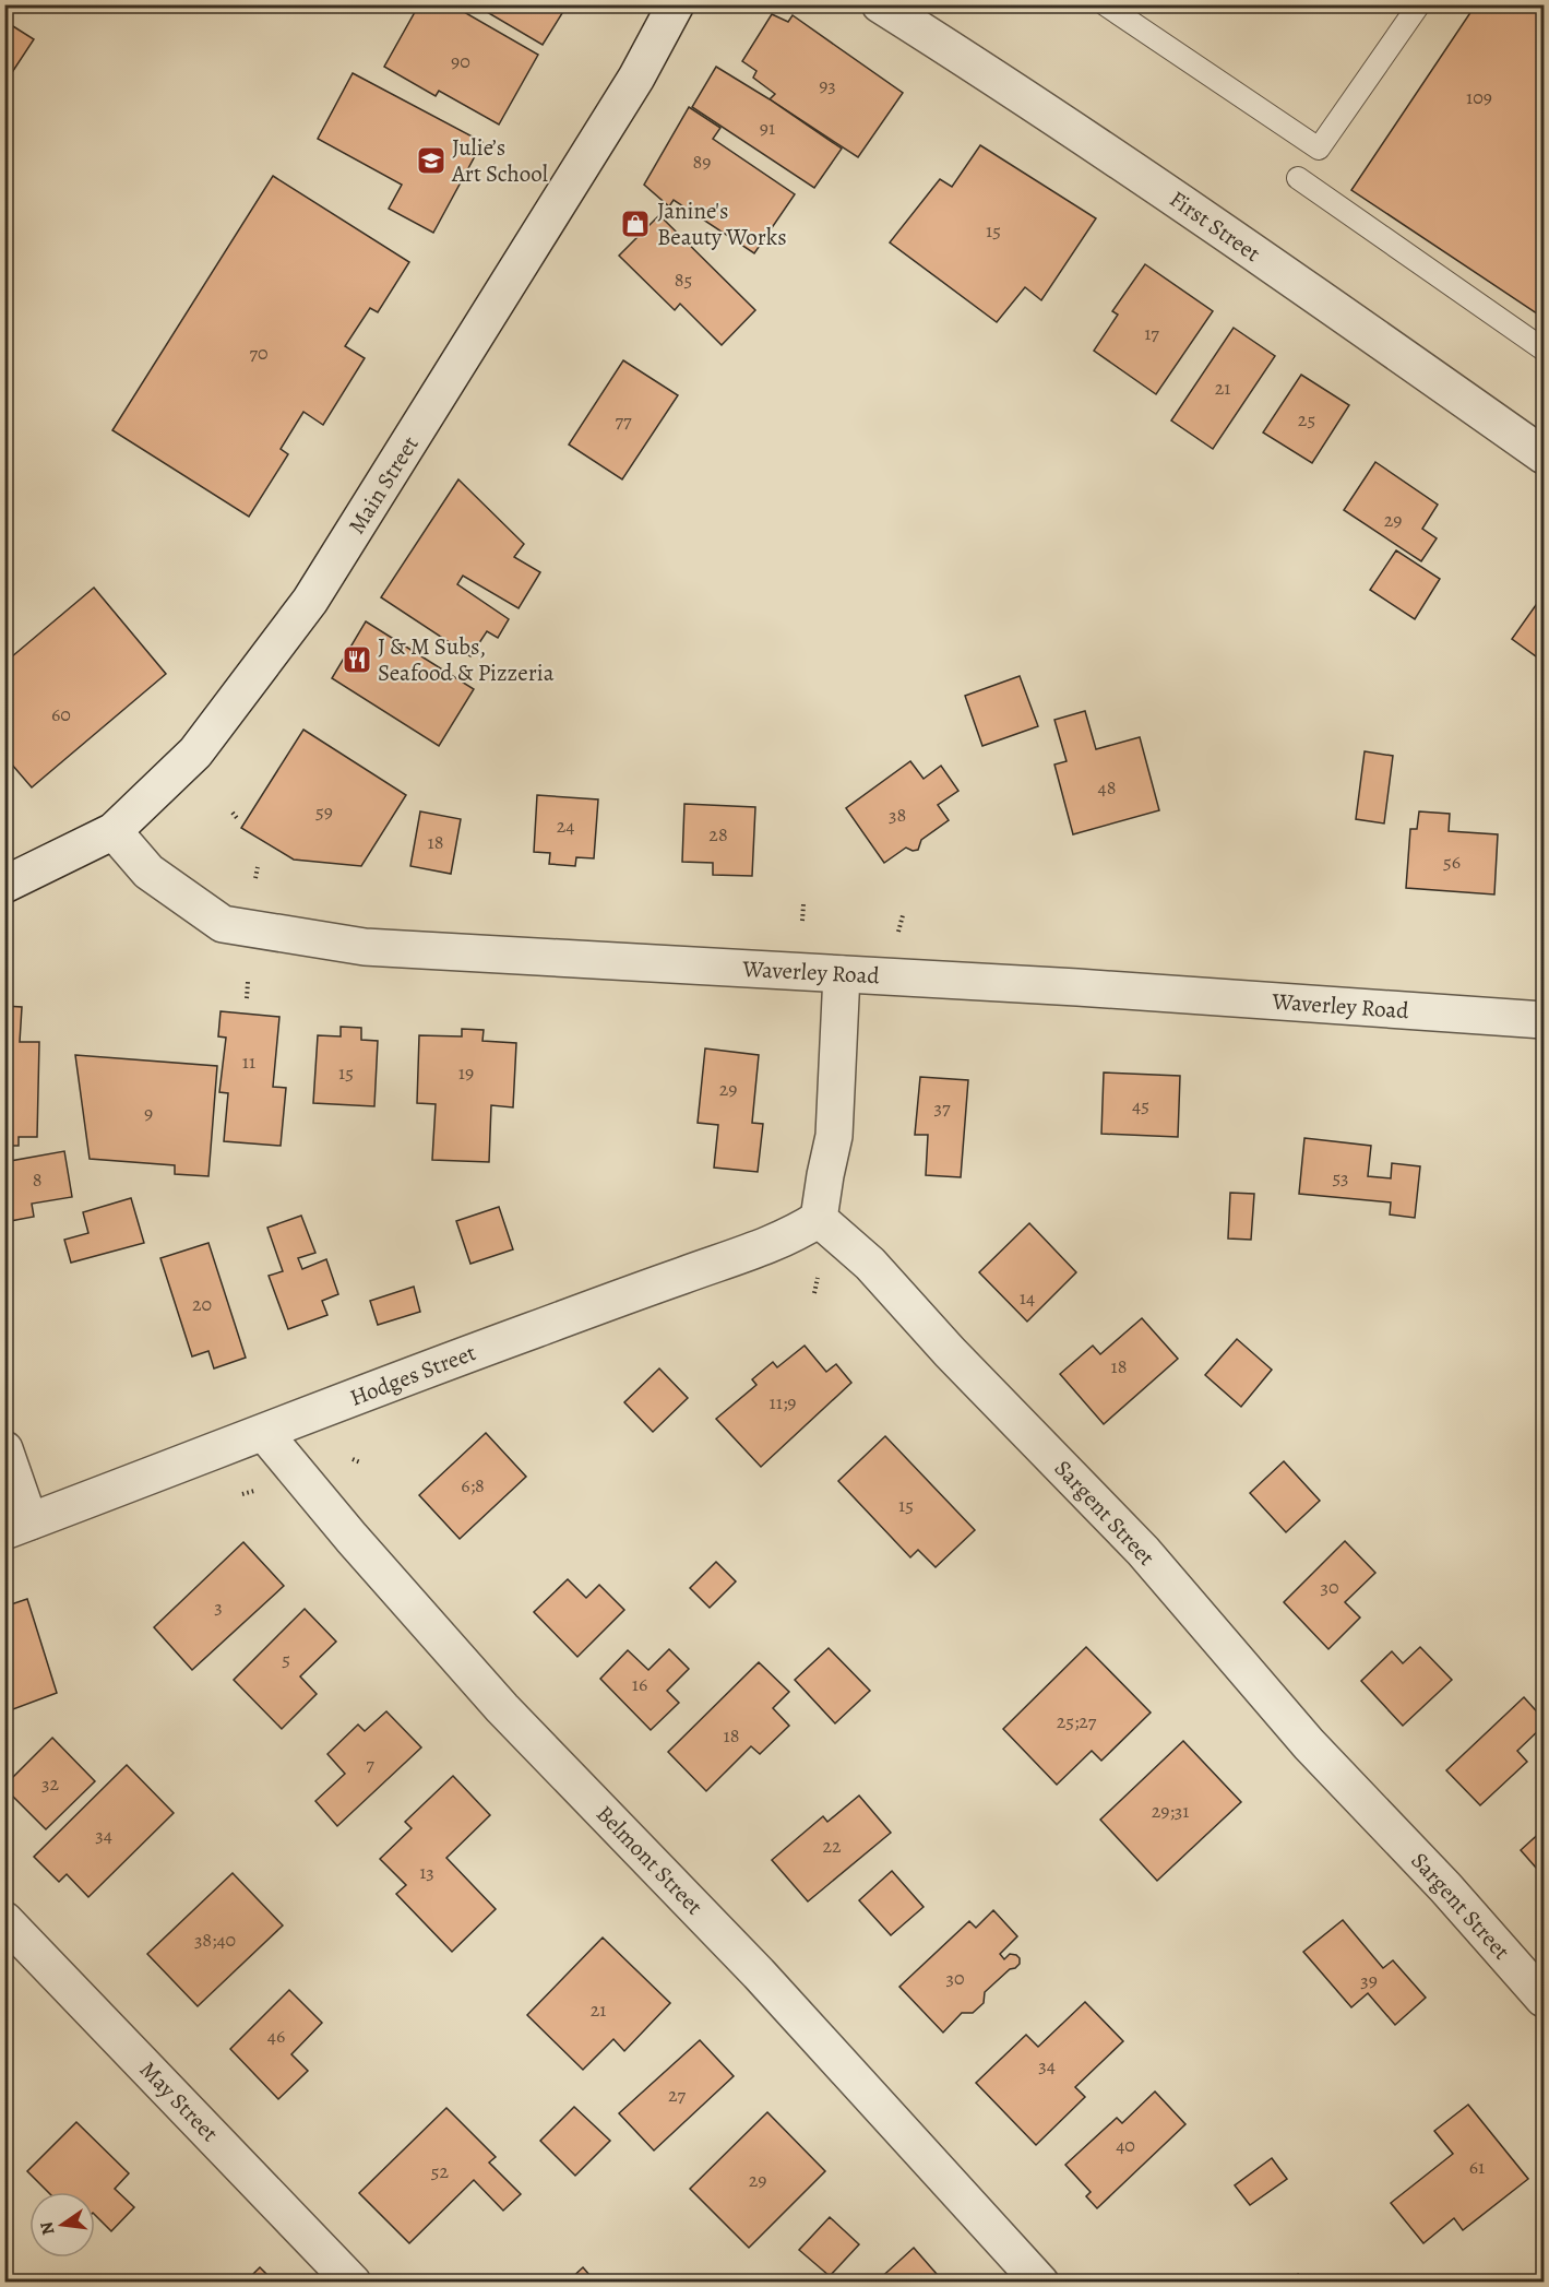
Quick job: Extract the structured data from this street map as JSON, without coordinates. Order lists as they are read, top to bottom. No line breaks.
{"streets":{"street":["First Street","Main Street","Waverley Road","Hodges Street","Sargent Street","Belmont Street","May Street"]},"crossings":[["Main Street","Waverley Road"],["Hodges Street","Sargent Street"],["Hodges Street","Belmont Street"]],"places":{"school or university":["Julie’s Art School"],"shop":["Janine's Beauty Works"],"restaurant":["J & M Subs, Seafood & Pizzeria"]},"house_numbers":["90","93","109","91","89","15","85","17","70","21","25","77","29","60","48","59","38","24","28","18","56","11","15","19","29","45","37","9","53","8","14","20","18","11;9","6;8","15","30","3","5","16","25;27","18","7","32","29;31","34","22","13","38;40","30","39","21","46","34","27","40","61","52","29"],"north":"left"}
